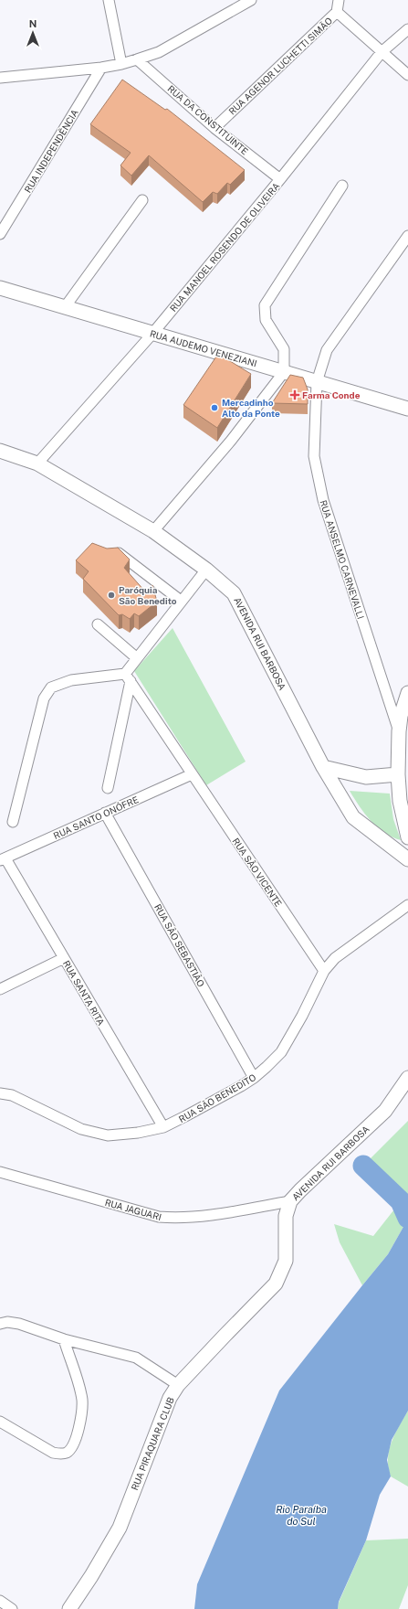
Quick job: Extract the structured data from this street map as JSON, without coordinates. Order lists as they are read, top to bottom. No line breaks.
{"streets":{"main road":["RUA AUDEMO VENEZIANI","AVENIDA RUI BARBOSA","RUA PIRAQUARA CLUB"],"street":["RUA AGENOR LUCHETTI SIMÃO","RUA DA CONSTITUINTE","RUA INDEPENDÊNCIA","RUA MANOEL ROSENDO DE OLIVEIRA","RUA ANSELMO CARNEVALLI","RUA SANTO ONÓFRE","RUA SÃO VICENTE","RUA SÃO SEBASTIÃO","RUA SANTA RITA","RUA SÃO BENEDITO","RUA JAGUARI"]},"crossings":[["RUA AGENOR LUCHETTI SIMÃO","RUA DA CONSTITUINTE"],["RUA DA CONSTITUINTE","RUA MANOEL ROSENDO DE OLIVEIRA"],["RUA MANOEL ROSENDO DE OLIVEIRA","RUA AUDEMO VENEZIANI"],["RUA MANOEL ROSENDO DE OLIVEIRA","AVENIDA RUI BARBOSA"],["RUA AUDEMO VENEZIANI","RUA ANSELMO CARNEVALLI"],["AVENIDA RUI BARBOSA","RUA JAGUARI"],["AVENIDA RUI BARBOSA","RUA PIRAQUARA CLUB"],["RUA SANTO ONÓFRE","RUA SÃO VICENTE"],["RUA SANTO ONÓFRE","RUA SÃO SEBASTIÃO"],["RUA SANTO ONÓFRE","RUA SANTA RITA"],["RUA SÃO VICENTE","RUA SÃO BENEDITO"],["RUA SÃO SEBASTIÃO","RUA SÃO BENEDITO"],["RUA SANTA RITA","RUA SÃO BENEDITO"]],"water":["Rio Paraíba do Sul"],"places":{"health":["Farma Conde"],"other":["Mercadinho Alto da Ponte","Paróquia São Benedito"]},"north":"top"}
